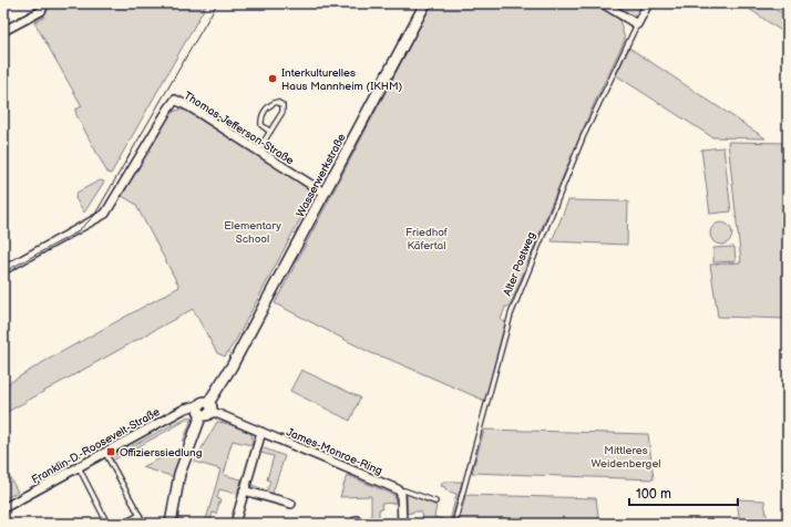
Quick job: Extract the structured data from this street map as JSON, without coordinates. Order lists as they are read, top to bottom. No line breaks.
{"streets":{"street":["Thomas-Jefferson-Straße","Wasserwerkstraße","Alter Postweg","Franklin-D.-Roosevelt-Straße","James-Monroe-Ring"]},"crossings":[["Thomas-Jefferson-Straße","Wasserwerkstraße"],["Wasserwerkstraße","Franklin-D.-Roosevelt-Straße"],["Wasserwerkstraße","James-Monroe-Ring"],["Franklin-D.-Roosevelt-Straße","James-Monroe-Ring"]],"parks":["Elementary School","Friedhof Käfertal","Mittleres Weidenbergel"],"places":{"other":["Interkulturelles Haus Mannheim (IKHM)"],"transit":["Offizierssiedlung"]},"scale_bar":"100 m"}
